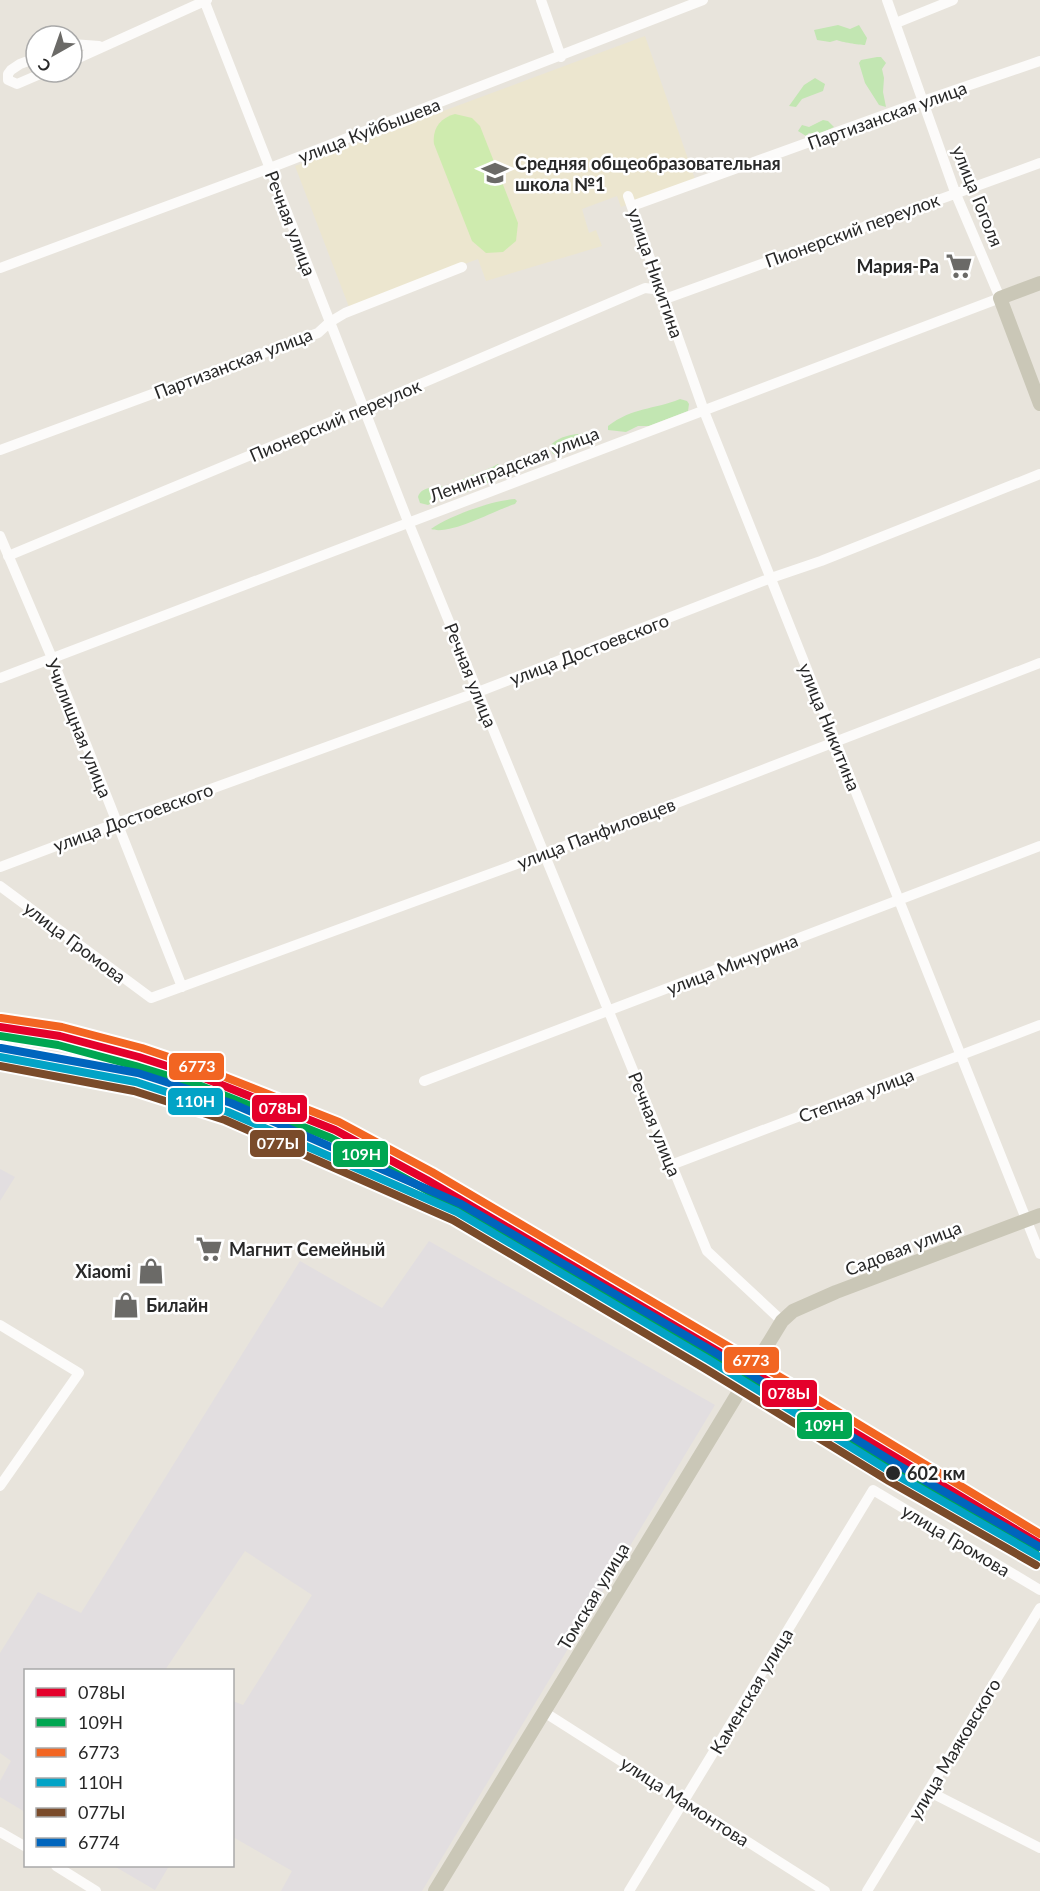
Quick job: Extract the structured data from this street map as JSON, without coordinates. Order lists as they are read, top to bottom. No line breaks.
{"streets":{"main road":["улица Гоголя","Ленинградская улица","Садовая улица","Томская улица"],"street":["Партизанская улица","улица Куйбышева","Речная улица","Пионерский переулок","улица Никитина","улица Достоевского","Училищная улица","улица Панфиловцев","улица Громова","улица Мичурина","Степная улица","Каменская улица","улица Маяковского","улица Мамонтова"]},"crossings":[["Партизанская улица","улица Гоголя"],["Партизанская улица","Речная улица"],["Партизанская улица","улица Никитина"],["улица Куйбышева","Речная улица"],["улица Гоголя","Пионерский переулок"],["улица Гоголя","Ленинградская улица"],["Речная улица","Пионерский переулок"],["Речная улица","Ленинградская улица"],["Речная улица","улица Достоевского"],["Речная улица","улица Панфиловцев"],["Речная улица","улица Мичурина"],["Речная улица","Степная улица"],["Речная улица","Садовая улица"],["Речная улица","Томская улица"],["Пионерский переулок","улица Никитина"],["Пионерский переулок","Училищная улица"],["улица Никитина","Ленинградская улица"],["улица Никитина","улица Достоевского"],["улица Никитина","улица Панфиловцев"],["улица Никитина","улица Мичурина"],["улица Никитина","Степная улица"],["улица Никитина","Садовая улица"],["Ленинградская улица","Училищная улица"],["улица Достоевского","Училищная улица"],["Училищная улица","улица Панфиловцев"],["улица Панфиловцев","улица Громова"],["улица Громова","Каменская улица"],["Садовая улица","Томская улица"],["Томская улица","улица Мамонтова"],["Каменская улица","улица Мамонтова"]],"places":{"school or university":["Средняя общеобразовательная школа №1"],"supermarket":["Мария-Ра","Магнит Семейный"],"shop":["Xiaomi","Билайн"],"other":["602 км"]},"lines":["transit line 6773","transit line 078Ы","transit line 109Н","transit line 6774","transit line 110Н","transit line 077Ы"],"legend":["078Ы","109Н","6773","110Н","077Ы","6774"],"north":"bottom left"}
